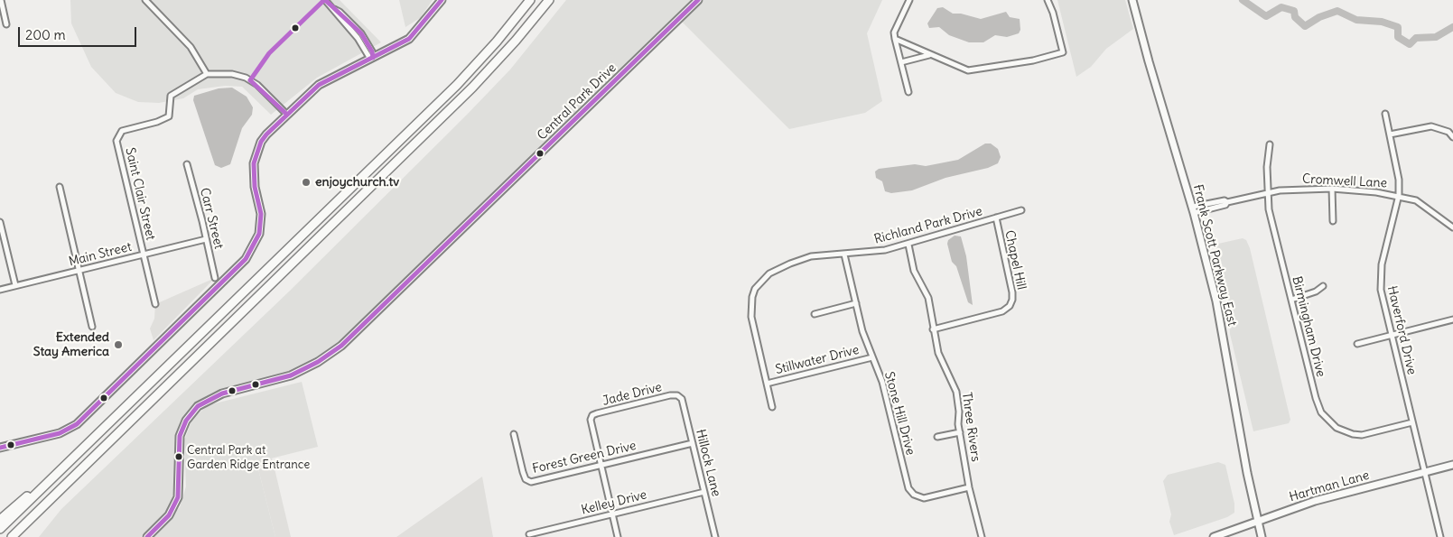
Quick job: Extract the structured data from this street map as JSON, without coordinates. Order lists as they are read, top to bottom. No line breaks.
{"streets":{"street":["Central Park Drive","Cromwell Lane","Saint Clair Street","Carr Street","Richland Park Drive","Main Street","Frank Scott Parkway East","Chapel Hill","Birmingham Drive","Haverford Drive","Stillwater Drive","Jade Drive","Stone Hill Drive","Three Rivers","Forest Green Drive","Hillock Lane","Hartman Lane","Kelley Drive"]},"crossings":[["Cromwell Lane","Frank Scott Parkway East"],["Cromwell Lane","Birmingham Drive"],["Cromwell Lane","Haverford Drive"],["Saint Clair Street","Main Street"],["Carr Street","Main Street"],["Richland Park Drive","Chapel Hill"],["Richland Park Drive","Stillwater Drive"],["Richland Park Drive","Stone Hill Drive"],["Richland Park Drive","Three Rivers"],["Frank Scott Parkway East","Hartman Lane"],["Chapel Hill","Three Rivers"],["Birmingham Drive","Haverford Drive"],["Haverford Drive","Hartman Lane"],["Stillwater Drive","Stone Hill Drive"],["Jade Drive","Forest Green Drive"],["Jade Drive","Hillock Lane"],["Stone Hill Drive","Three Rivers"],["Forest Green Drive","Hillock Lane"],["Hillock Lane","Kelley Drive"]],"places":["enjoychurch.tv","Extended Stay America","Central Park at Garden Ridge Entrance"],"scale_bar":"200 m"}
